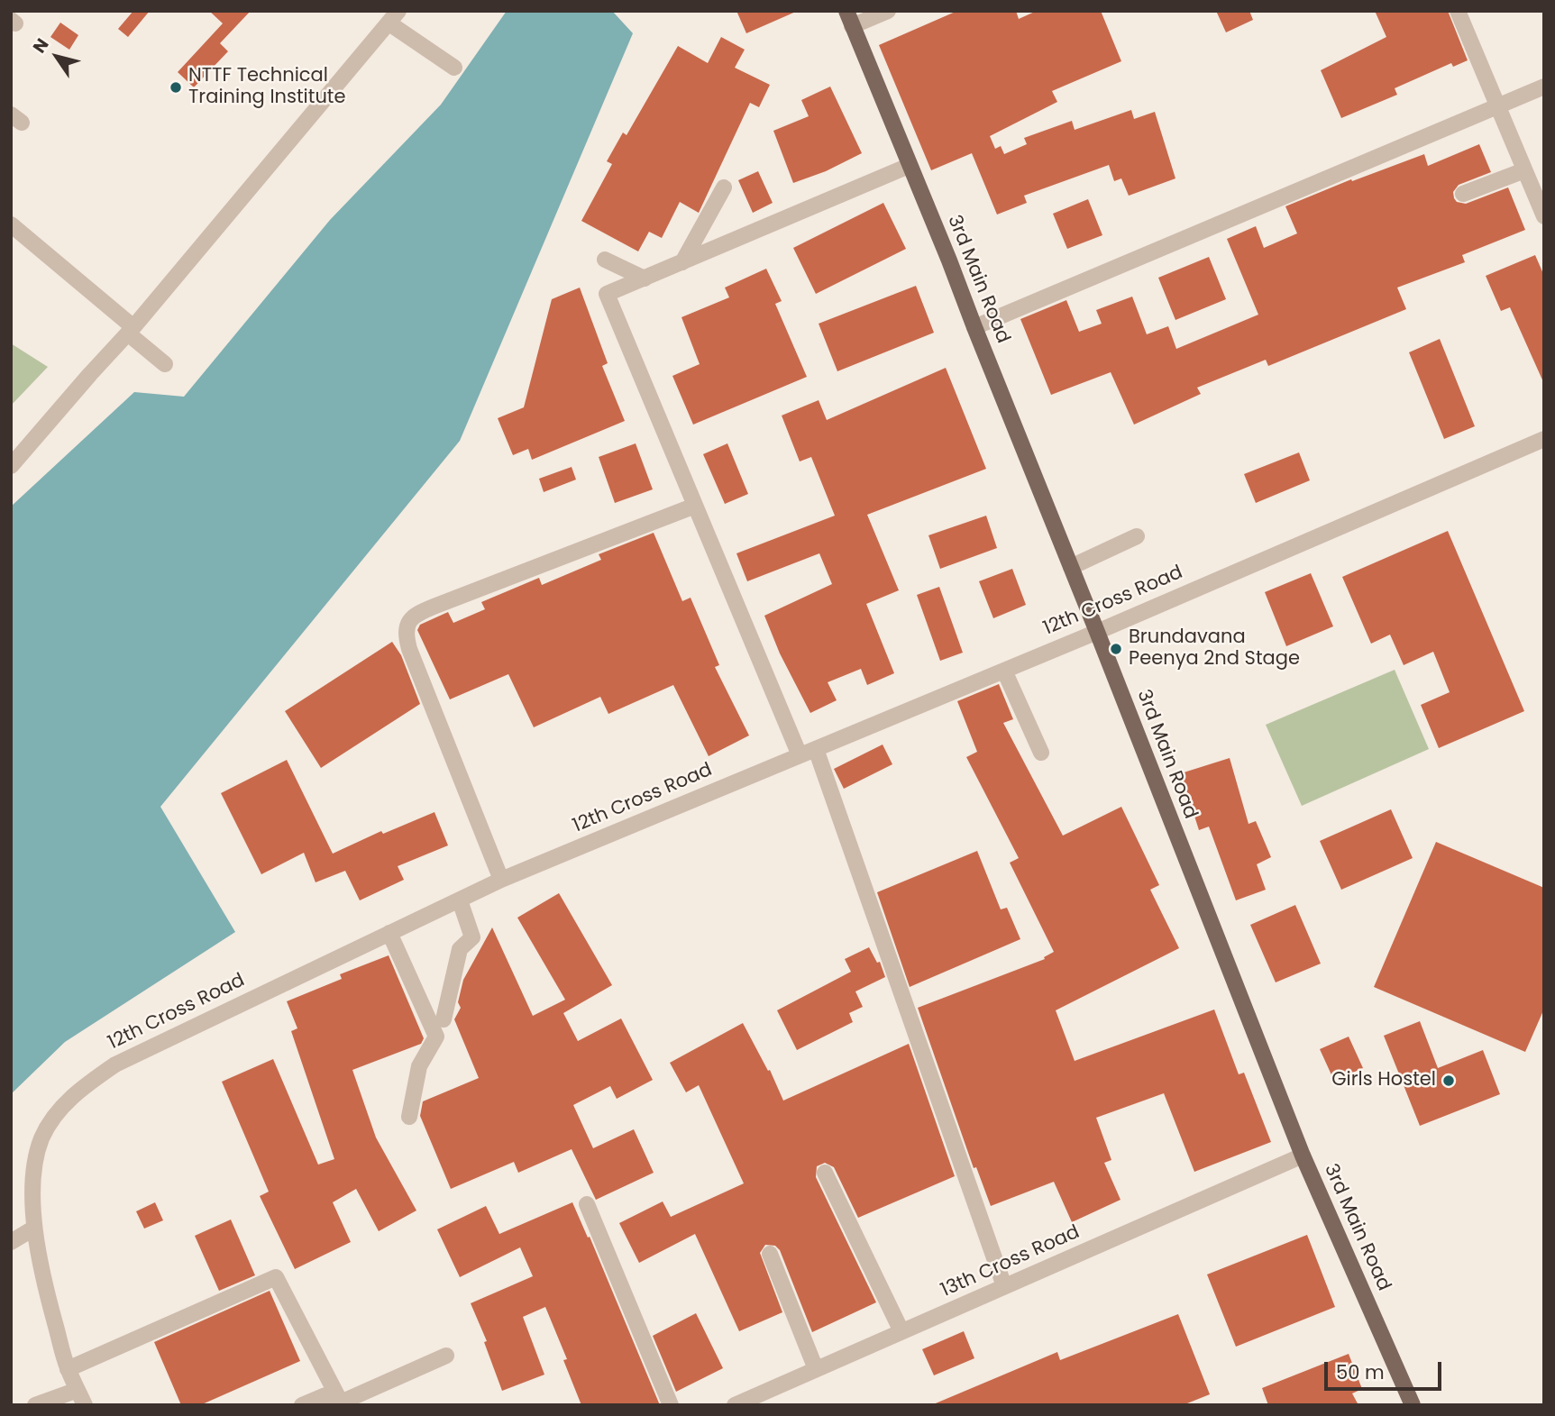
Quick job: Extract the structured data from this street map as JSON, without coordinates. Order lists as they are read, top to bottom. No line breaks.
{"streets":{"main road":["3rd Main Road"],"street":["12th Cross Road","13th Cross Road"]},"crossings":[["3rd Main Road","12th Cross Road"],["3rd Main Road","13th Cross Road"]],"places":["NTTF Technical Training Institute","Brundavana Peenya 2nd Stage","Girls Hostel"],"scale_bar":"50 m","north":"top left"}
